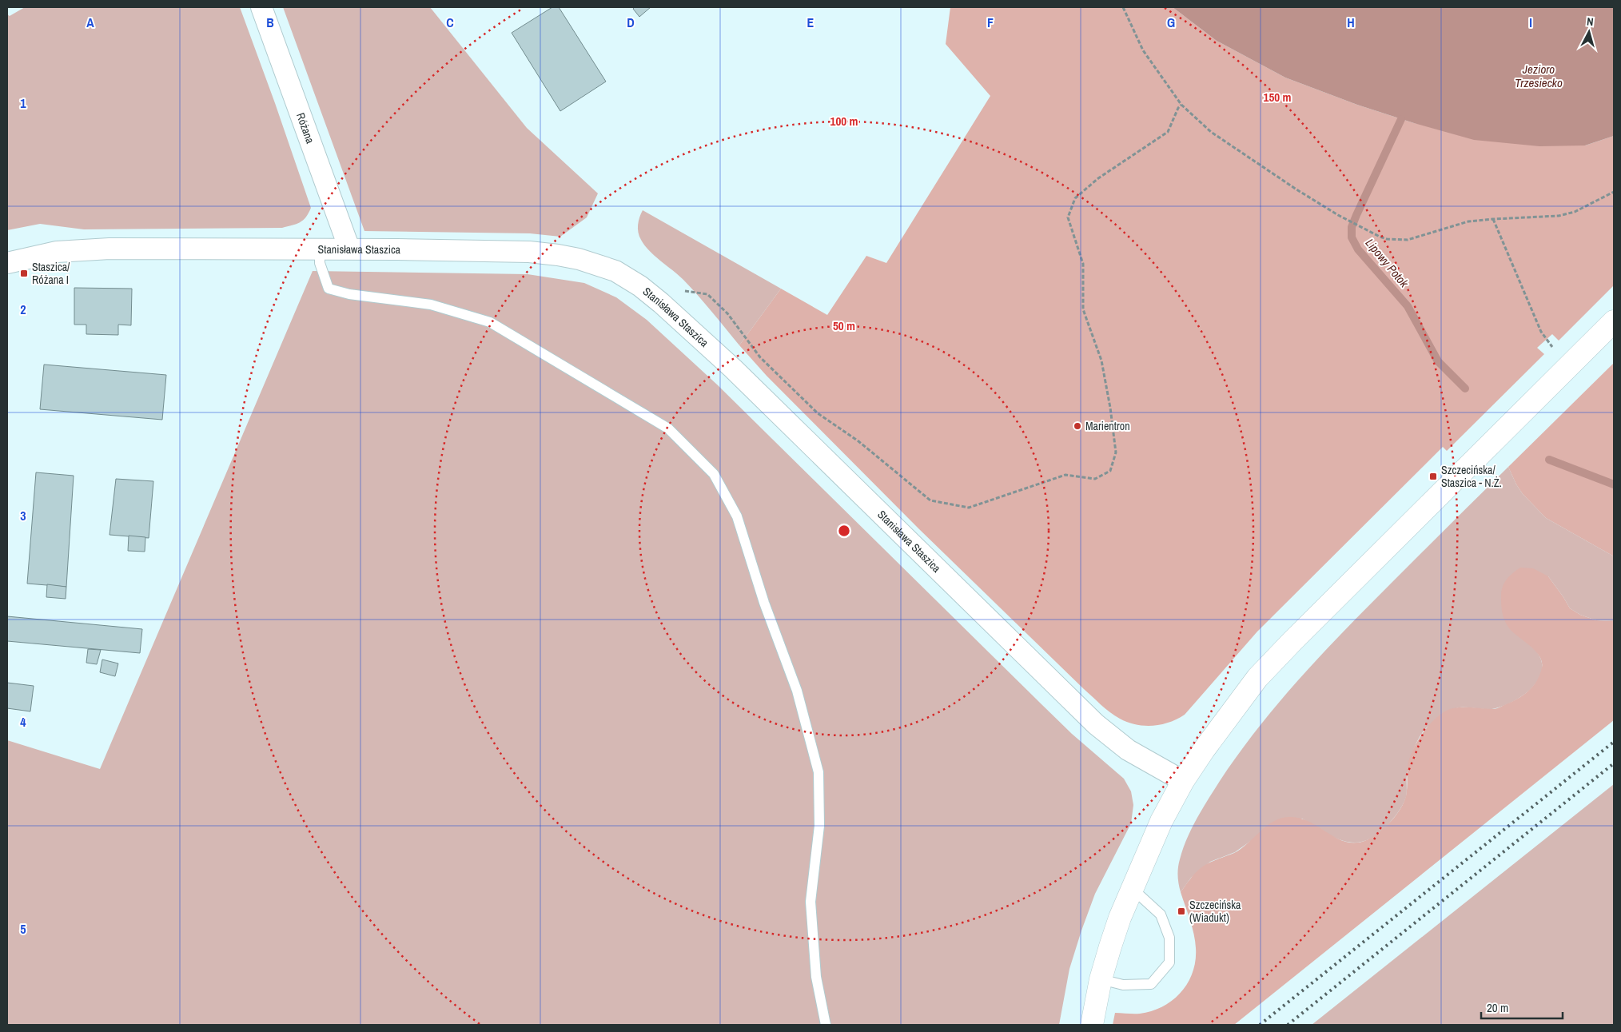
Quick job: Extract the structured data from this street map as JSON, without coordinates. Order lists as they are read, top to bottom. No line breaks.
{"streets":{"street":["Różana","Stanisława Staszica"]},"crossings":[["Różana","Stanisława Staszica"]],"water":["Jezioro Trzesiecko","Lipowy Potok"],"places":{"transit":["Staszica/ Różana I","Szczecińska/ Staszica - N.Ż.","Szczecińska (Wiadukt)"],"other":["Marientron"]},"scale_bar":"20 m","north":"top","grid":{"columns":["A","B","C","D","E","F","G","H","I"],"rows":["1","2","3","4","5"]},"rings":["150 m","100 m","50 m"]}
